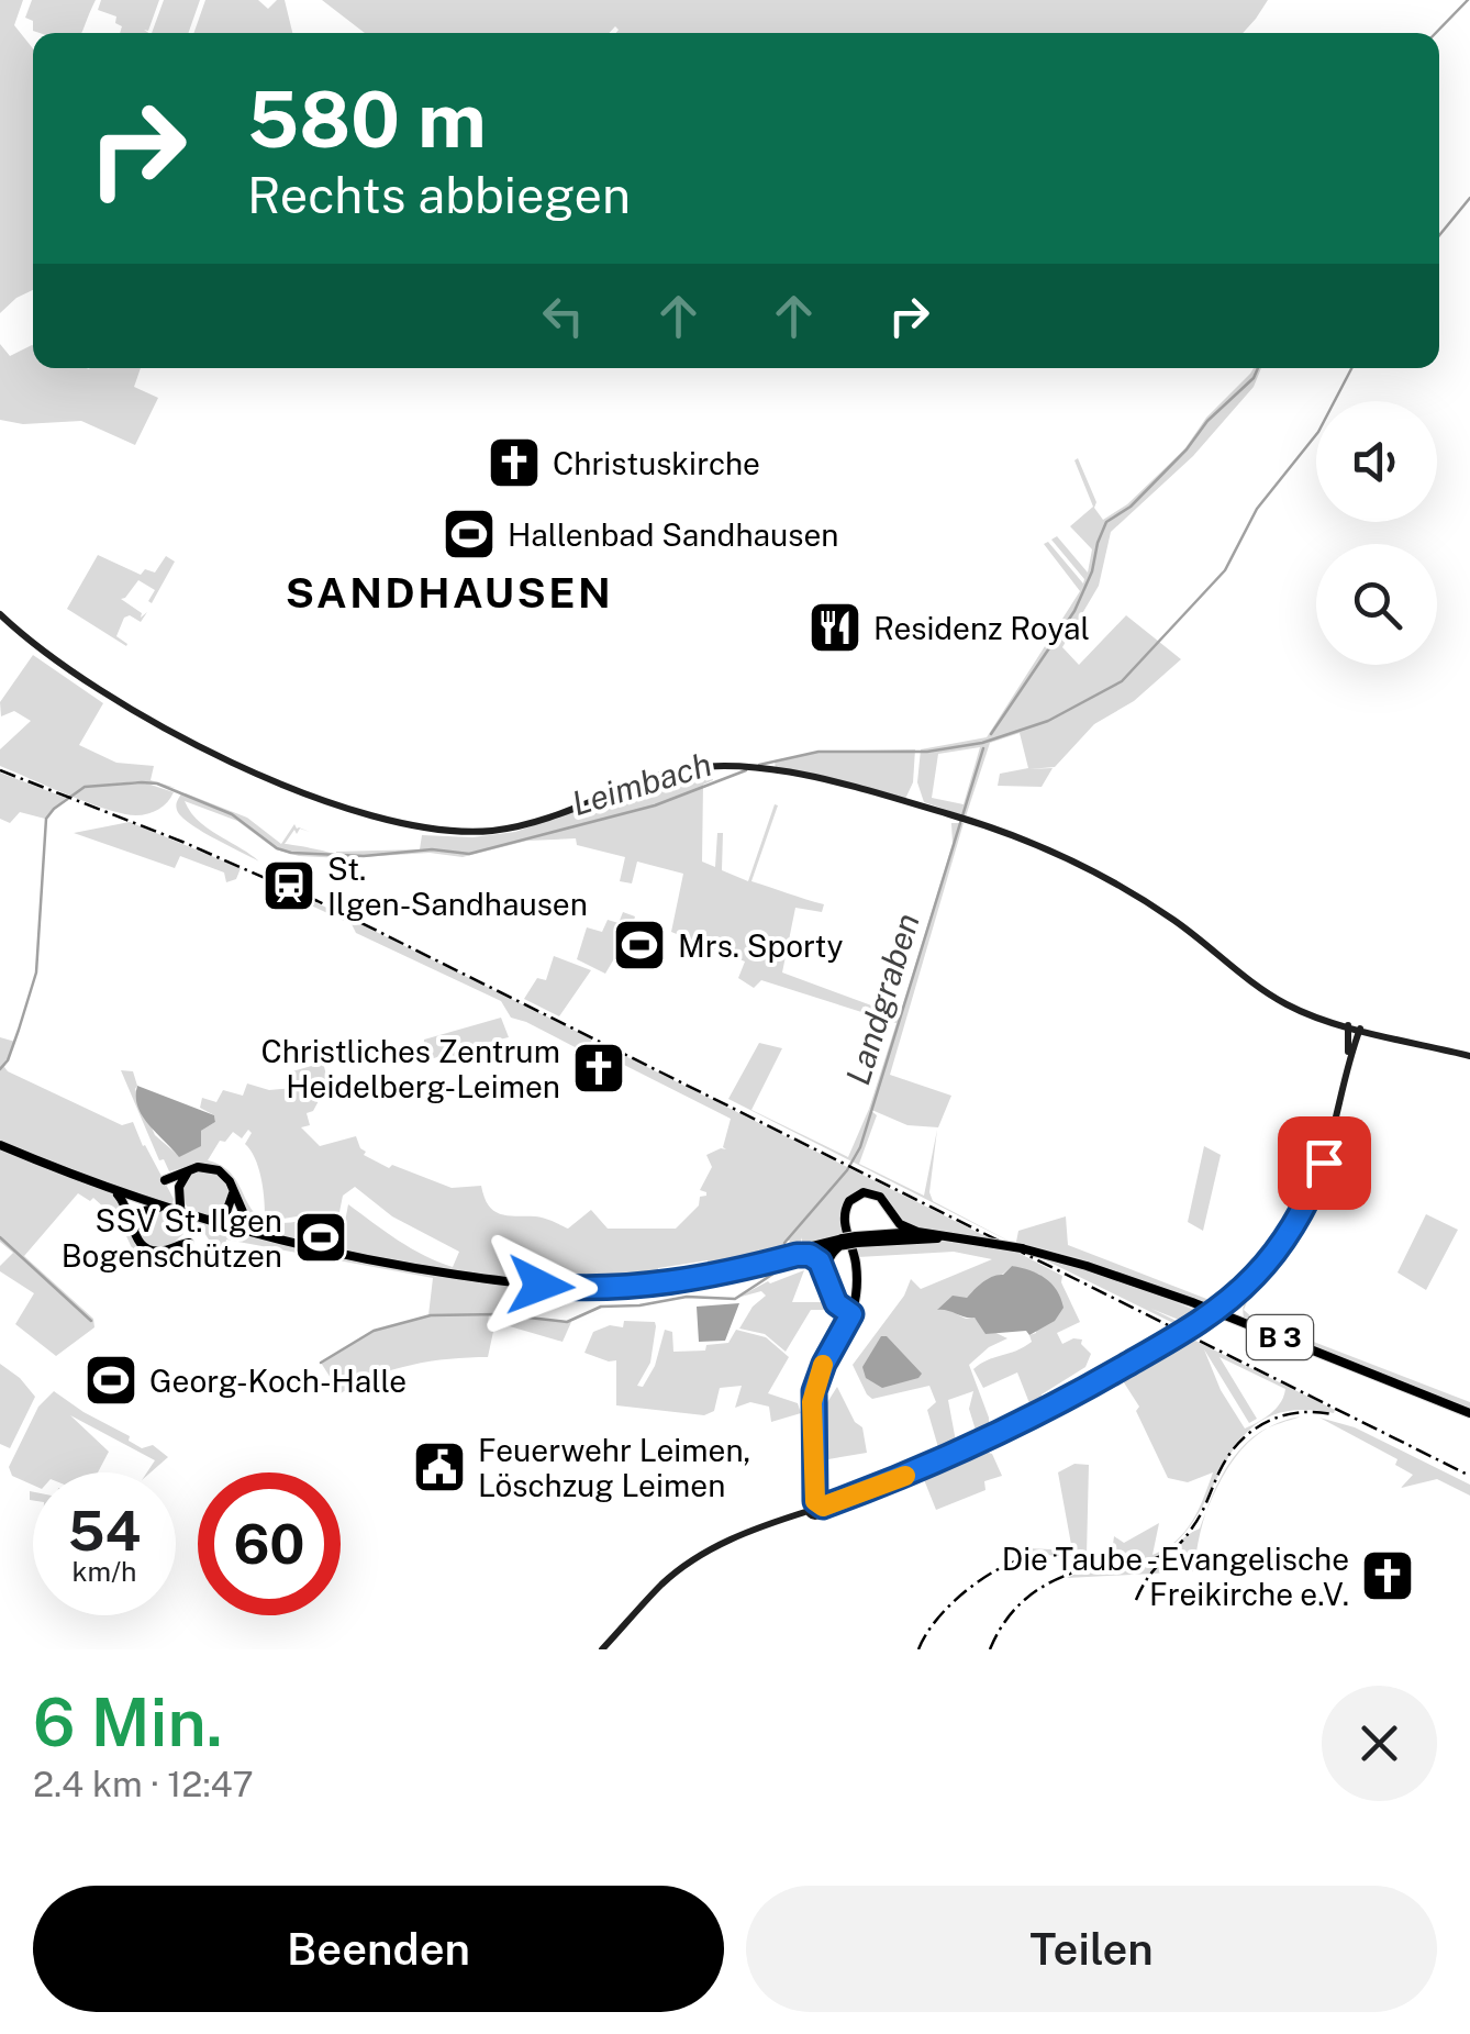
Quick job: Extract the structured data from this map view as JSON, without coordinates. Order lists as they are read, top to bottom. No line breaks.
{"streets":{"main road":["B 3"]},"districts":["SANDHAUSEN"],"water":["Leimbach","Landgraben"],"places":{"church":["Christuskirche","Christliches Zentrum Heidelberg-Leimen","Die Taube - Evangelische Freikirche e.V."],"sports":["Hallenbad Sandhausen","Mrs. Sporty","SSV St. Ilgen Bogenschützen","Georg-Koch-Halle"],"restaurant":["Residenz Royal"],"station":["St. Ilgen-Sandhausen"],"public building":["Feuerwehr Leimen, Löschzug Leimen"]},"page":{"turn":["580 m","Rechts abbiegen"],"speed":"54 km/h","limit":"60","heading":["6 Min.","2.4 km · 12:47"],"buttons":["Beenden","Teilen"]}}
